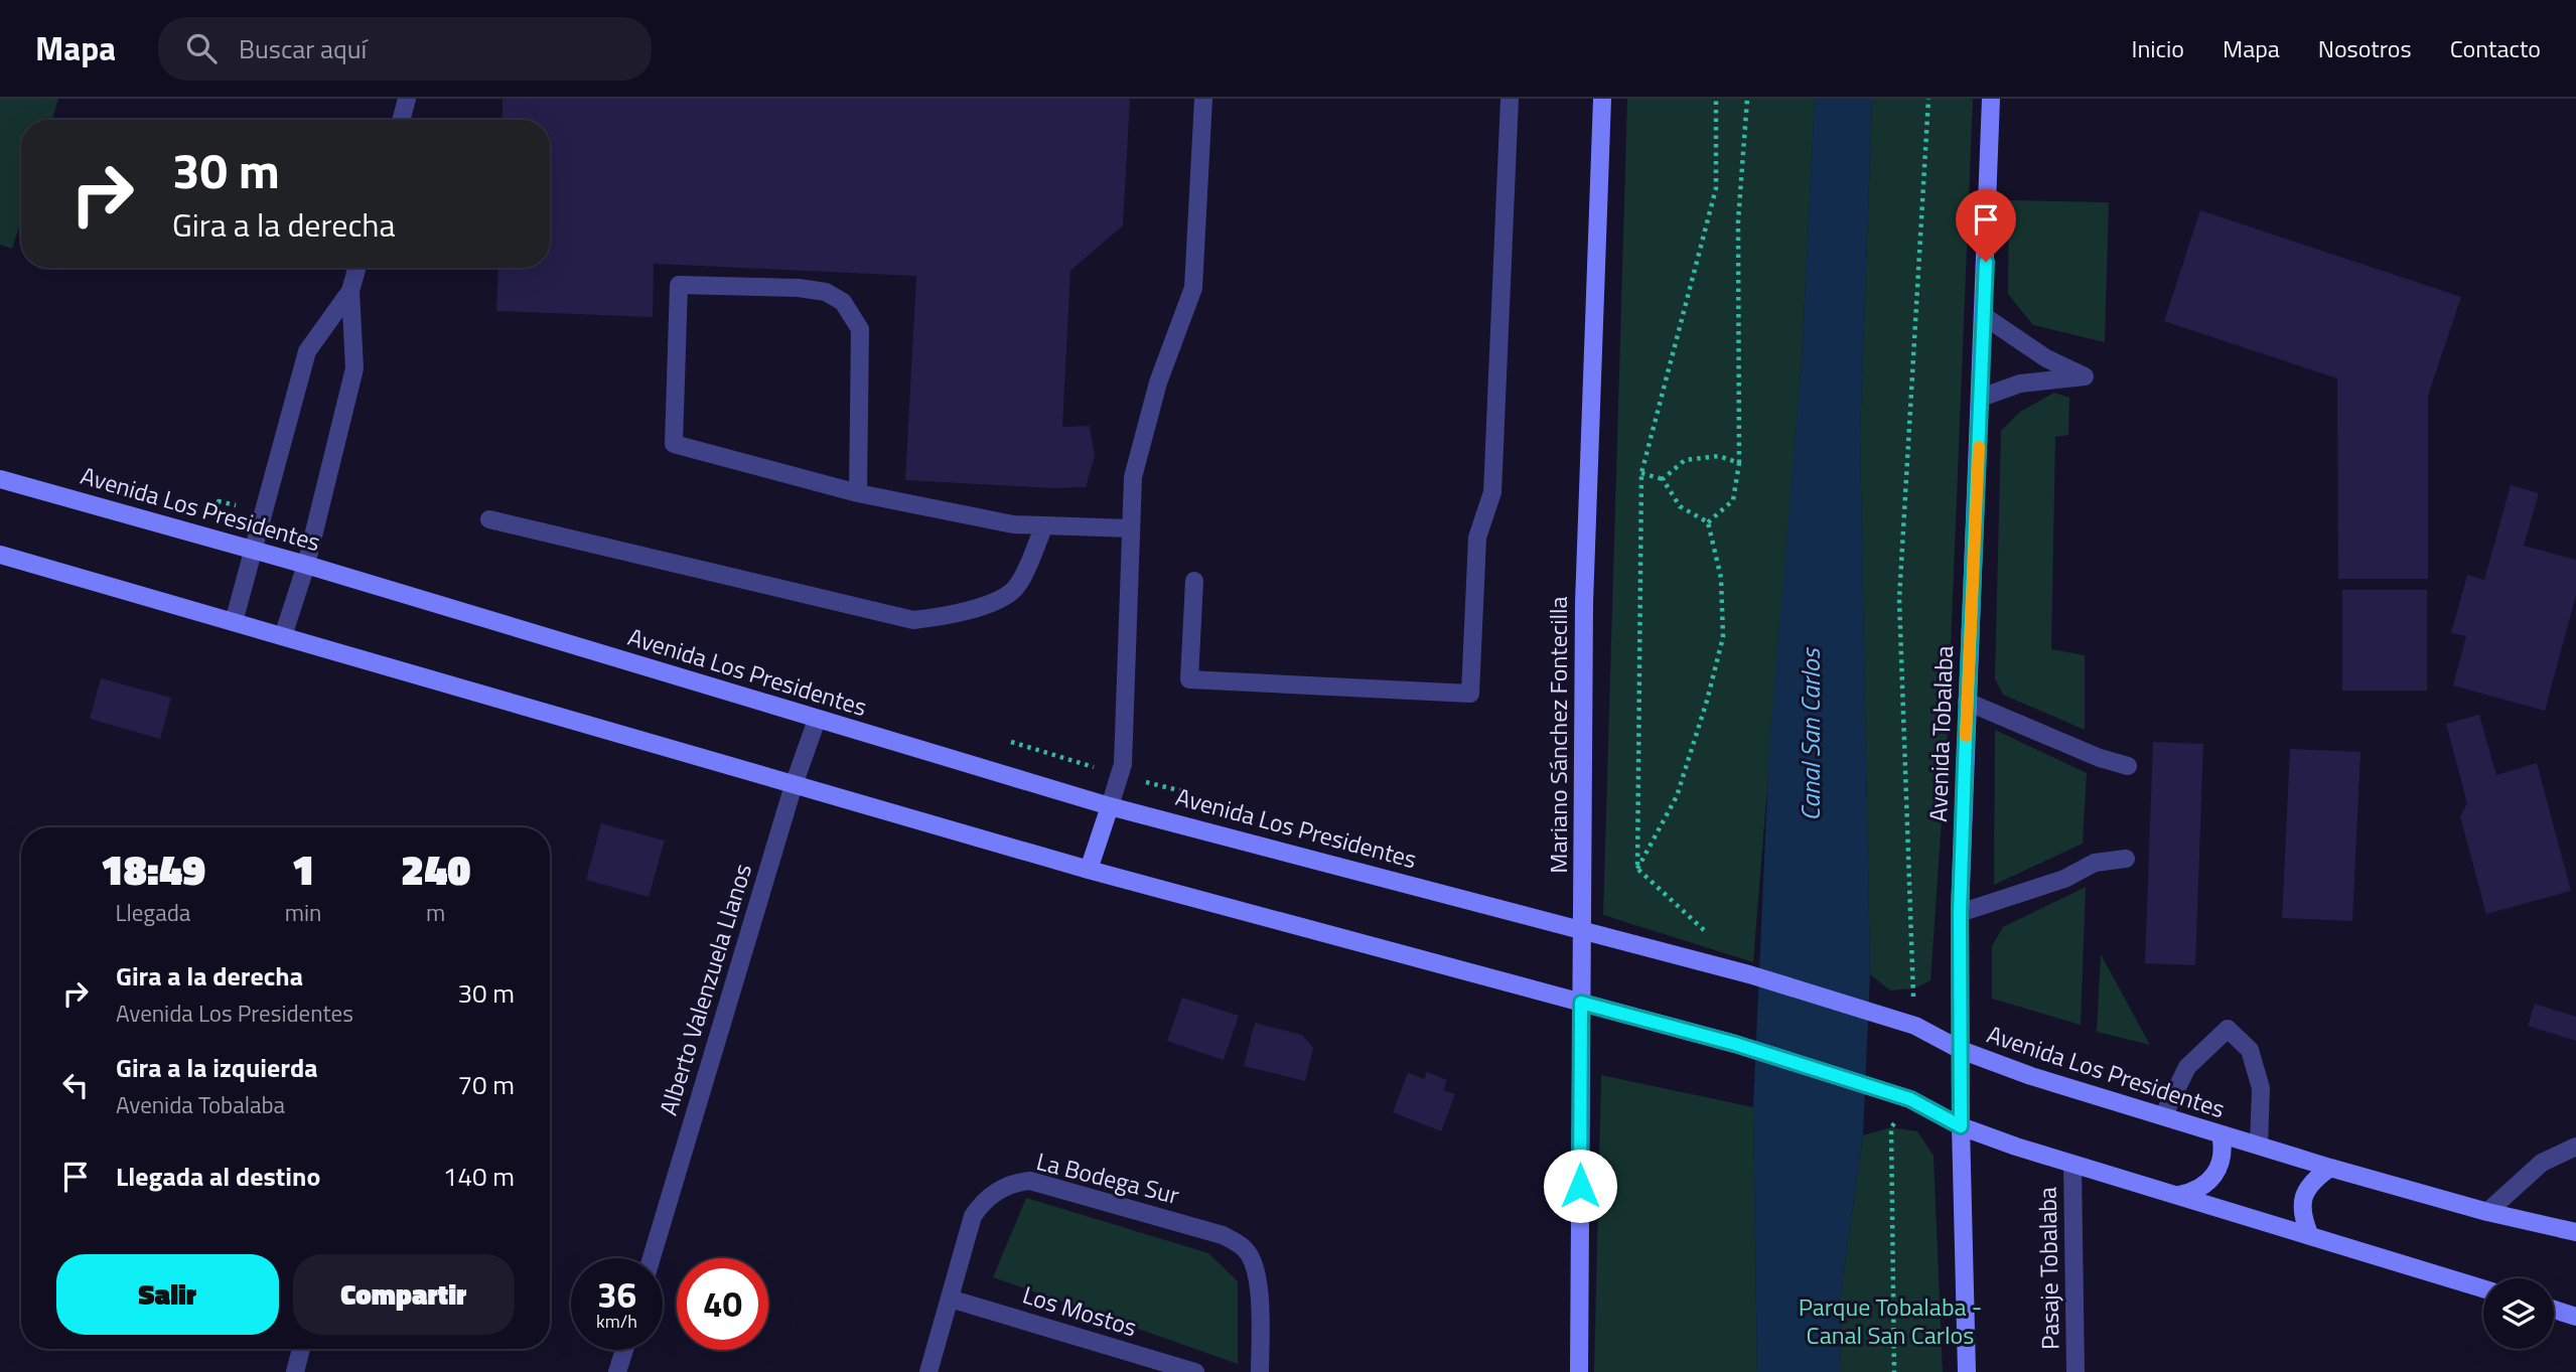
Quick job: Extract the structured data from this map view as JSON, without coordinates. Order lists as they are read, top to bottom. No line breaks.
{"streets":{"street":["Avenida Los Presidentes","Avenida Tobalaba","Mariano Sánchez Fontecilla","Alberto Valenzuela Llanos","La Bodega Sur","Pasaje Tobalaba","Los Mostos"]},"crossings":[["Avenida Los Presidentes","Avenida Tobalaba"],["Avenida Los Presidentes","Mariano Sánchez Fontecilla"],["Avenida Los Presidentes","Alberto Valenzuela Llanos"],["La Bodega Sur","Los Mostos"]],"water":["Canal San Carlos"],"parks":["Parque Tobalaba - Canal San Carlos"],"page":{"header":"Mapa","search":"Buscar aquí","nav":["Inicio","Mapa","Nosotros","Contacto"],"turn":["30 m","Gira a la derecha"],"eta":["18:49","Llegada","1","min","240","m"],"list":[{"name":"Gira a la derecha","note":"Avenida Los Presidentes","value":"30 m"},{"name":"Gira a la izquierda","note":"Avenida Tobalaba","value":"70 m"},{"name":"Llegada al destino","value":"140 m"}],"buttons":["Salir","Compartir"],"speed":"36 km/h","limit":"40"}}
